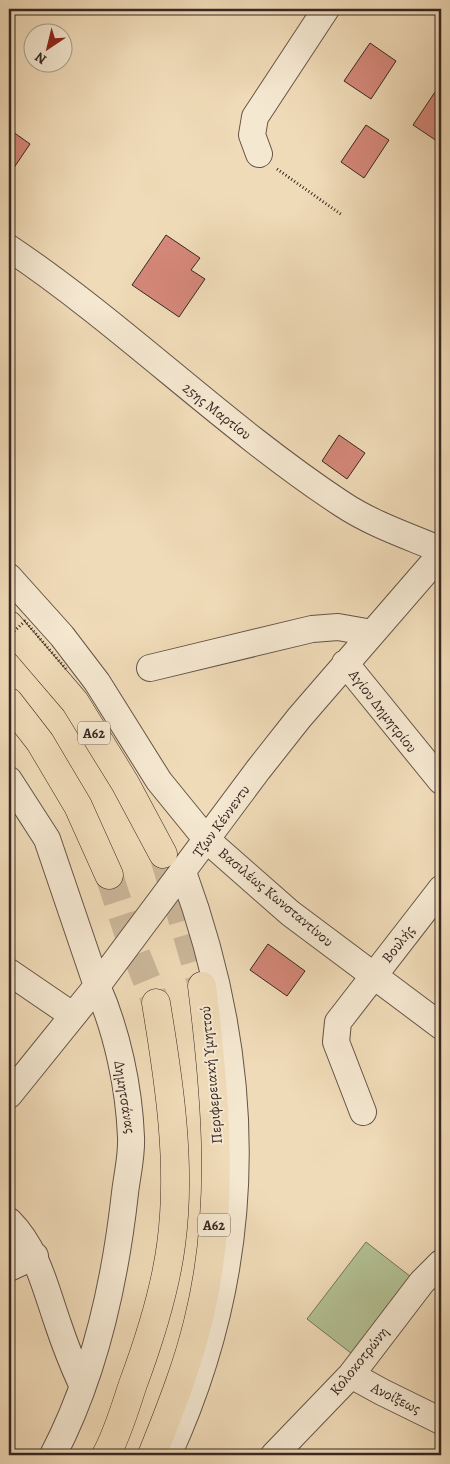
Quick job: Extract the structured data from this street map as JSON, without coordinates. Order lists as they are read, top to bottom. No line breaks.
{"streets":{"highway":["Α62","Περιφερειακή Υμηττού"],"street":["25ης Μαρτίου","Αγίου Δημητρίου","Τζων Κέννεντυ","Βασιλέως Κωνσταντίνου","Βουλής","Δημητσάνας","Κολοκοτρώνη","Ανοίξεως"]},"crossings":[["25ης Μαρτίου","Τζων Κέννεντυ"],["Αγίου Δημητρίου","Τζων Κέννεντυ"],["Τζων Κέννεντυ","Βασιλέως Κωνσταντίνου"],["Τζων Κέννεντυ","Δημητσάνας"],["Βασιλέως Κωνσταντίνου","Βουλής"],["Κολοκοτρώνη","Ανοίξεως"]],"north":"bottom left"}
